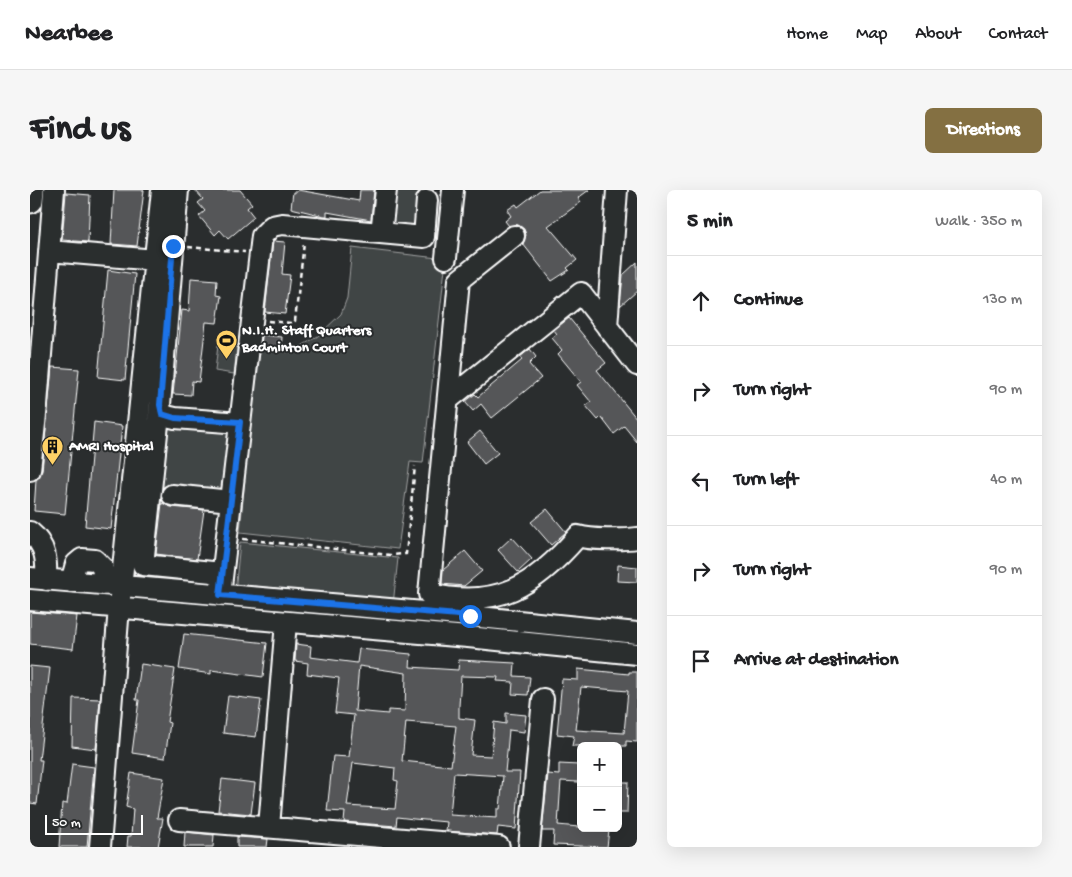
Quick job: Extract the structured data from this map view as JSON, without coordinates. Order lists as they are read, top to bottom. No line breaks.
{"places":{"sports":["N.I.H. Staff Quarters Badminton Court"],"building":["AMRI Hospital"]},"scale_bar":"50 m","page":{"header":"Nearbee","nav":["Home","Map","About","Contact"],"buttons":"Directions","title":"Find us","heading":["5 min","Walk · 350 m"],"list":[["Continue","130 m"],["Turn right","90 m"],["Turn left","40 m"],["Turn right","90 m"],"Arrive at destination"],"map_buttons":["+","−"],"scale":"50 m"}}
